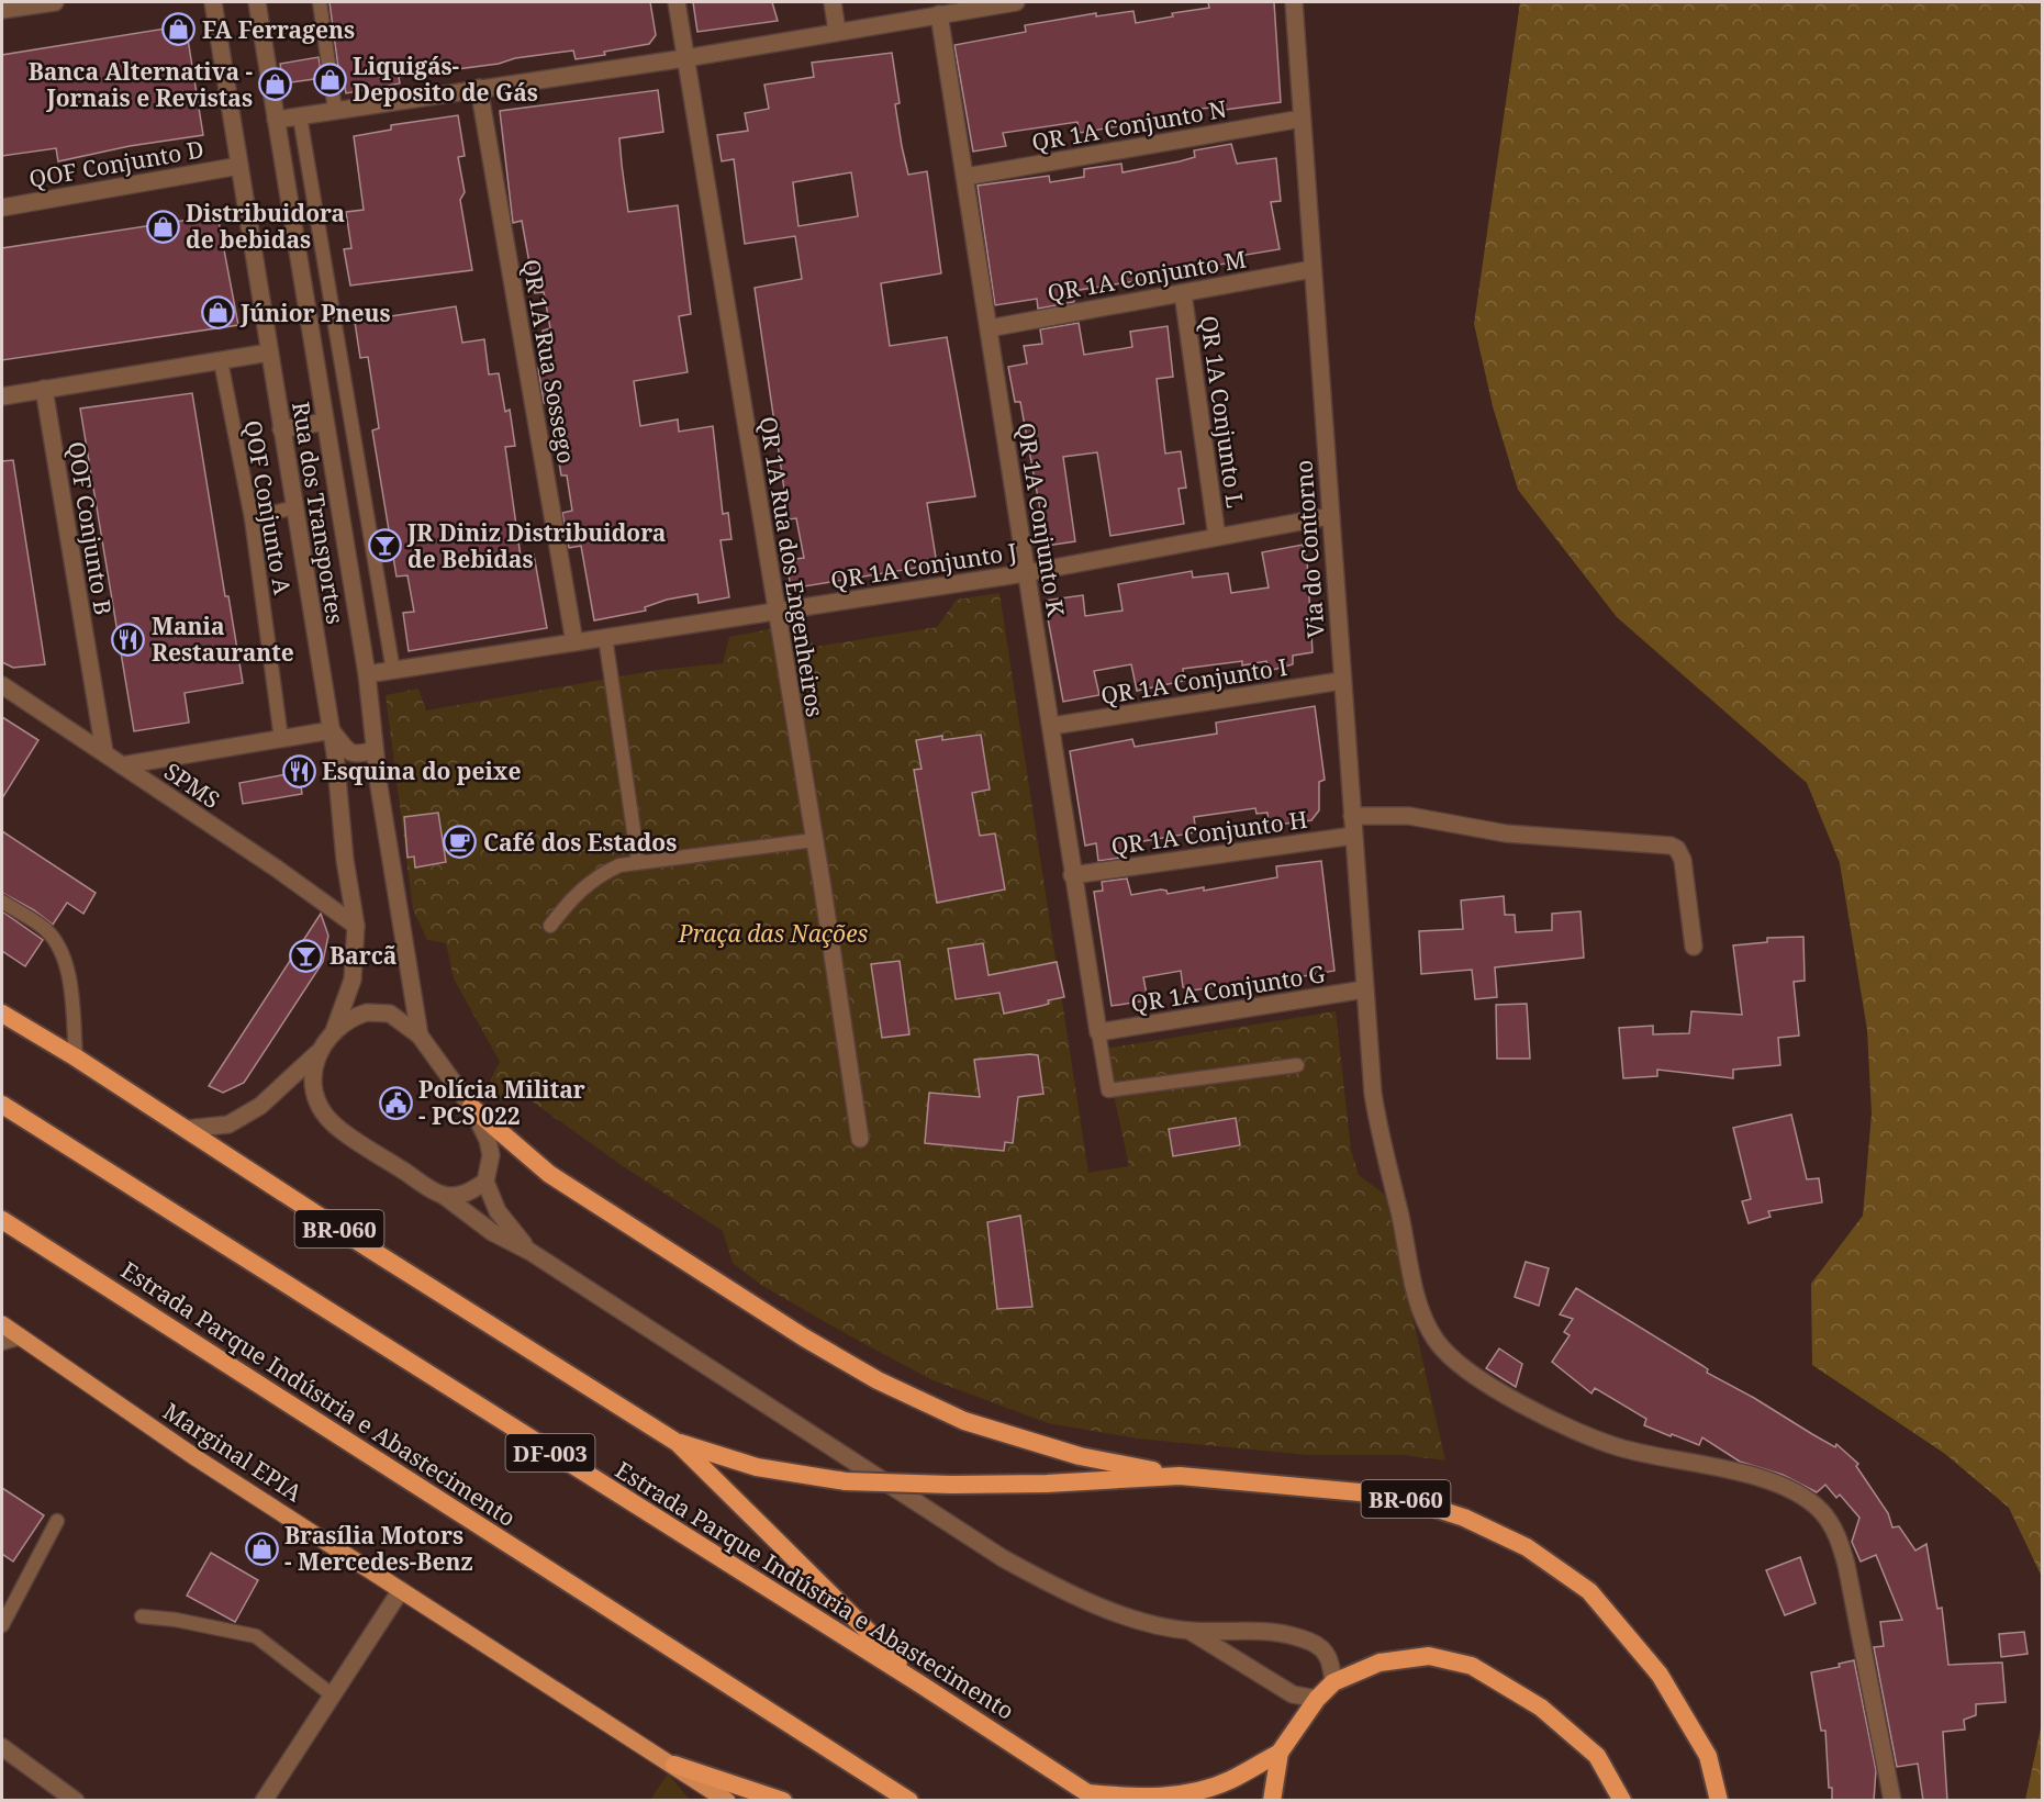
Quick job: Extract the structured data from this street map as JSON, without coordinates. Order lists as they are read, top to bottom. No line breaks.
{"streets":{"highway":["BR-060","Estrada Parque Indústria e Abastecimento","DF-003"],"main road":["Marginal EPIA"],"street":["QR 1A Conjunto N","QOF Conjunto D","QR 1A Conjunto M","QR 1A Rua Sossego","QR 1A Conjunto L","Rua dos Transportes","QR 1A Conjunto K","QOF Conjunto B","Via do Contorno","QR 1A Conjunto J","QR 1A Rua dos Engenheiros","QR 1A Conjunto I","SPMS","QR 1A Conjunto H","QR 1A Conjunto G"],"lane":["QOF Conjunto A"]},"crossings":[["QR 1A Conjunto N","QR 1A Conjunto K"],["QR 1A Conjunto N","Via do Contorno"],["QOF Conjunto D","Rua dos Transportes"],["QR 1A Conjunto M","QR 1A Conjunto L"],["QR 1A Conjunto M","QR 1A Conjunto K"],["QR 1A Conjunto M","Via do Contorno"],["QR 1A Rua Sossego","QR 1A Conjunto J"],["QR 1A Conjunto L","QR 1A Conjunto J"],["Rua dos Transportes","QR 1A Conjunto J"],["Rua dos Transportes","SPMS"],["QR 1A Conjunto K","QR 1A Conjunto J"],["QR 1A Conjunto K","QR 1A Conjunto I"],["QR 1A Conjunto K","QR 1A Conjunto H"],["QR 1A Conjunto K","QR 1A Conjunto G"],["QOF Conjunto B","SPMS"],["Via do Contorno","QR 1A Conjunto J"],["Via do Contorno","QR 1A Conjunto I"],["Via do Contorno","QR 1A Conjunto H"],["Via do Contorno","QR 1A Conjunto G"],["QR 1A Conjunto J","QR 1A Rua dos Engenheiros"]],"parks":["Praça das Nações"],"places":{"shop":["FA Ferragens","Liquigás- Deposito de Gás","Banca Alternativa - Jornais e Revistas","Distribuidora de bebidas","Júnior Pneus","Brasília Motors - Mercedes-Benz"],"bar":["JR Diniz Distribuidora de Bebidas","Barcã"],"restaurant":["Mania Restaurante","Esquina do peixe"],"cafe":["Café dos Estados"],"public building":["Polícia Militar - PCS 022"]}}
